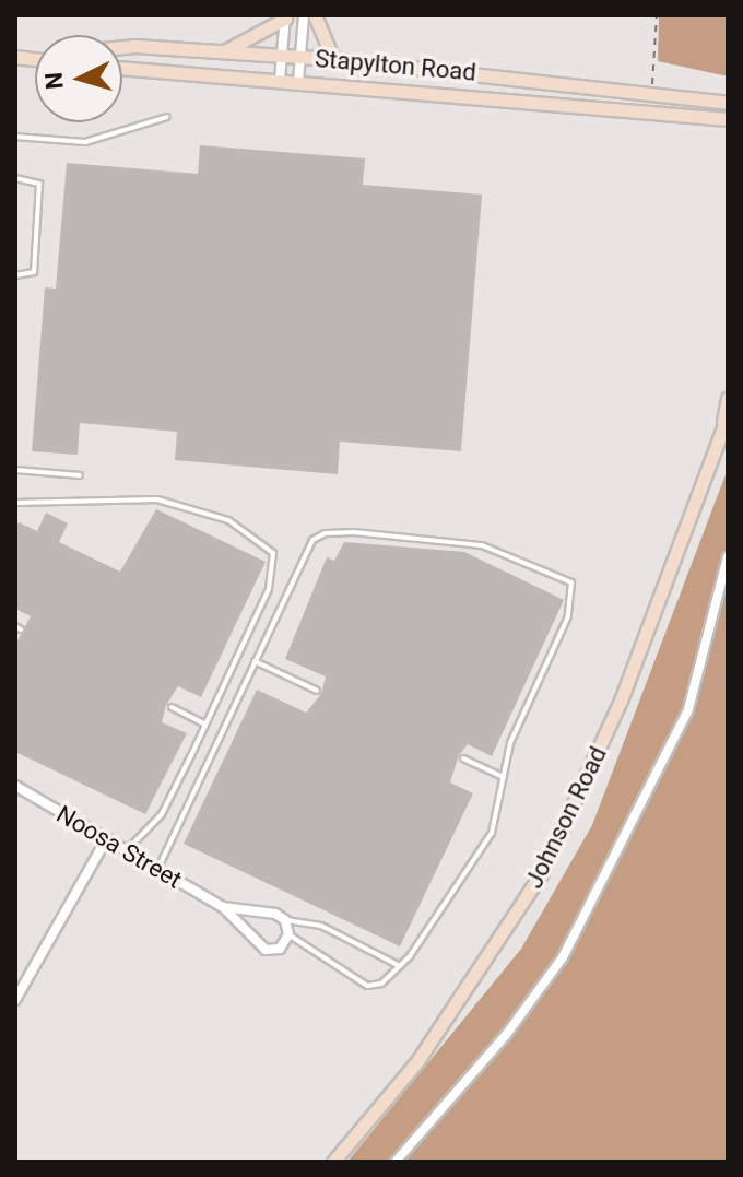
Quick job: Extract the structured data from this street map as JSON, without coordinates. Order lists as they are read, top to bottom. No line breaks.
{"streets":{"main road":["Stapylton Road","Johnson Road"],"street":["Noosa Street"]},"north":"left"}
